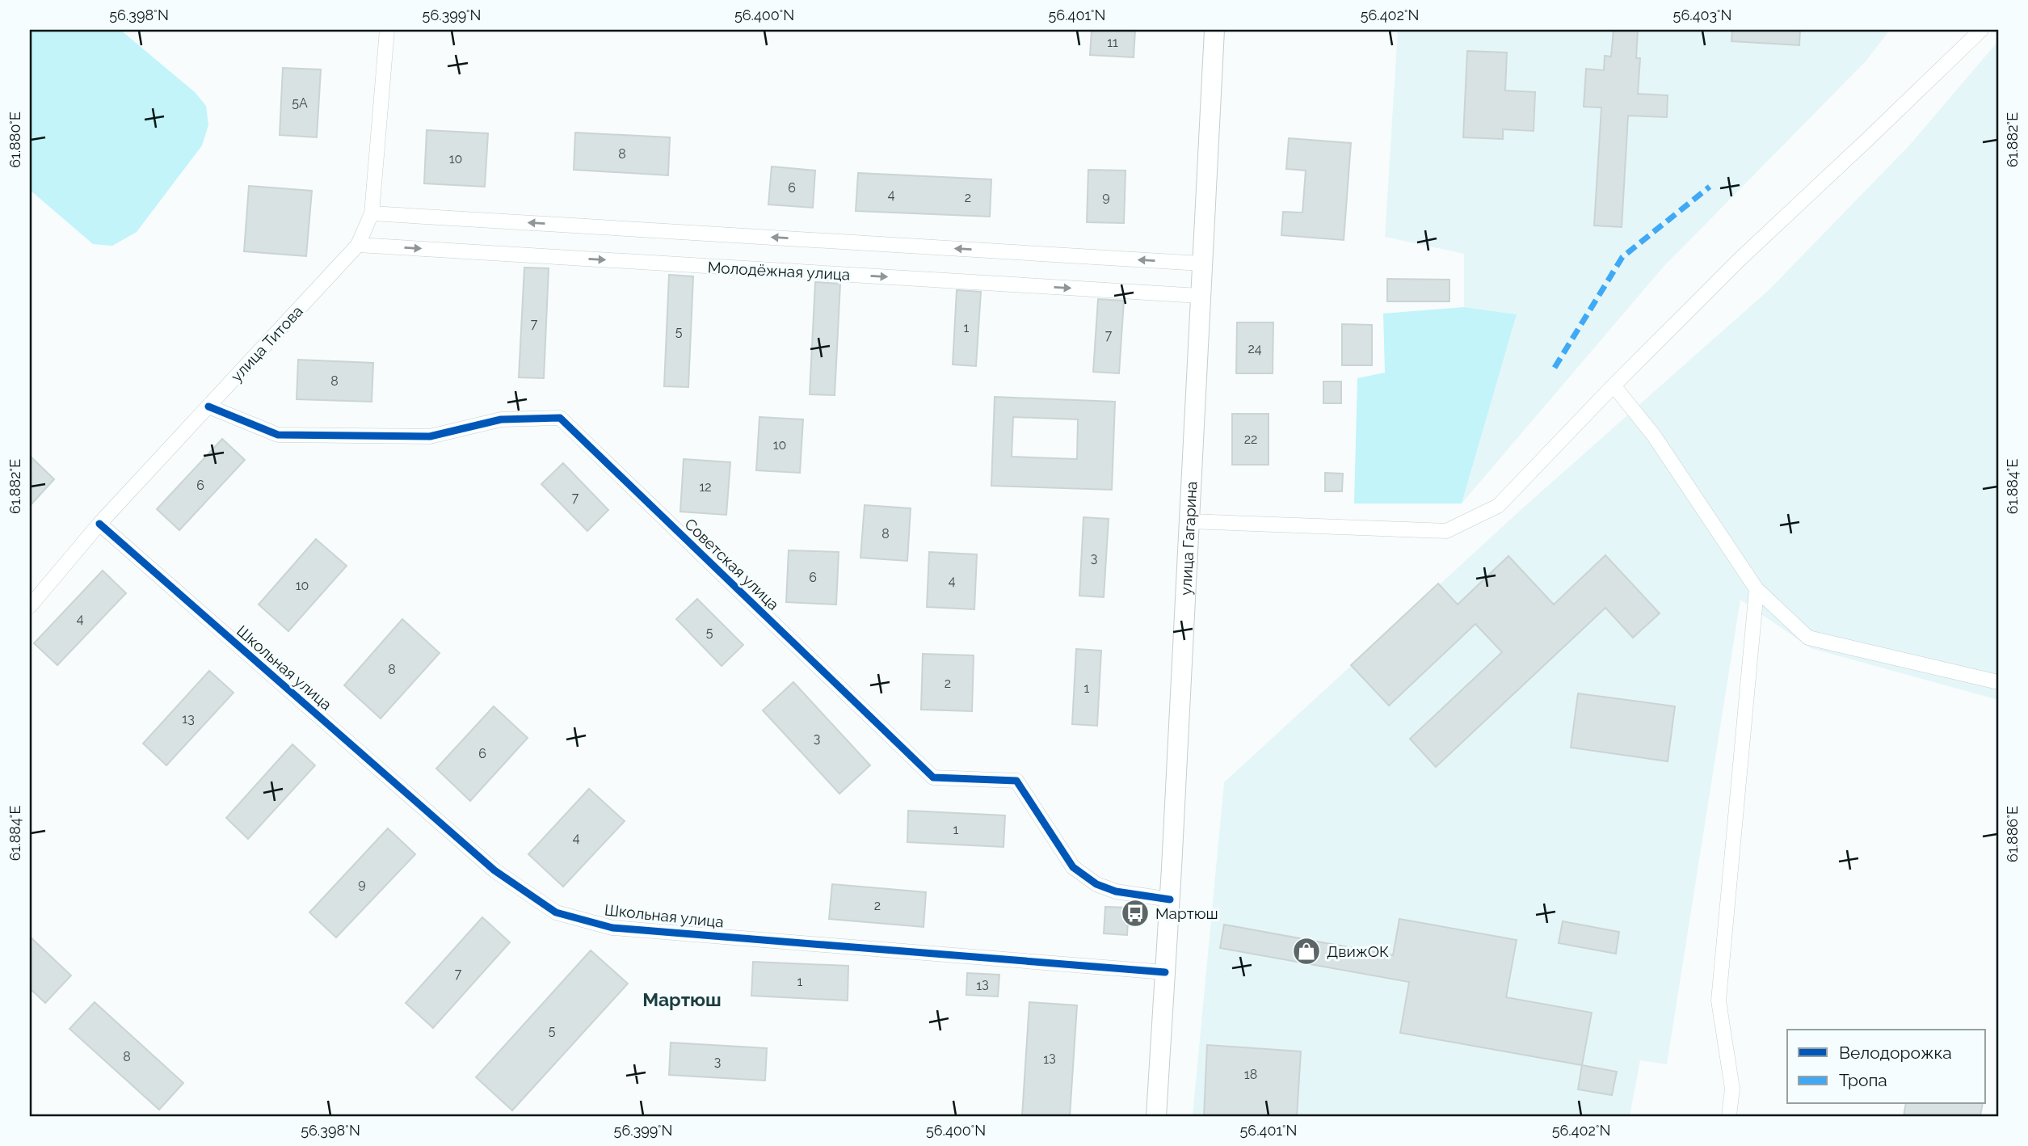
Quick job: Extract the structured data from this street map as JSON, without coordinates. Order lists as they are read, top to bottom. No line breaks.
{"streets":{"main road":["улица Гагарина"],"street":["Молодёжная улица","улица Титова","Советская улица","Школьная улица"]},"crossings":[["Молодёжная улица","улица Титова"],["Молодёжная улица","улица Гагарина"],["улица Титова","Советская улица"],["улица Титова","Школьная улица"],["улица Гагарина","Советская улица"],["улица Гагарина","Школьная улица"]],"districts":["Мартюш"],"places":{"bus stop":["Мартюш"],"shop":["ДвижОК"]},"house_numbers":["11","5А","8","10","6","4","9","2","7","1","5","7","24","8","22","10","6","12","7","8","3","6","4","10","4","5","8","2","1","13","3","6","1","4","9","2","7","1","1З","5","8","1З","3","18"],"legend":["Велодорожка","Тропа"],"coordinates":["56.398°N","56.399°N","56.400°N","56.401°N","56.402°N","56.403°N","61.880°E","61.882°E","61.884°E","61.886°E"]}
